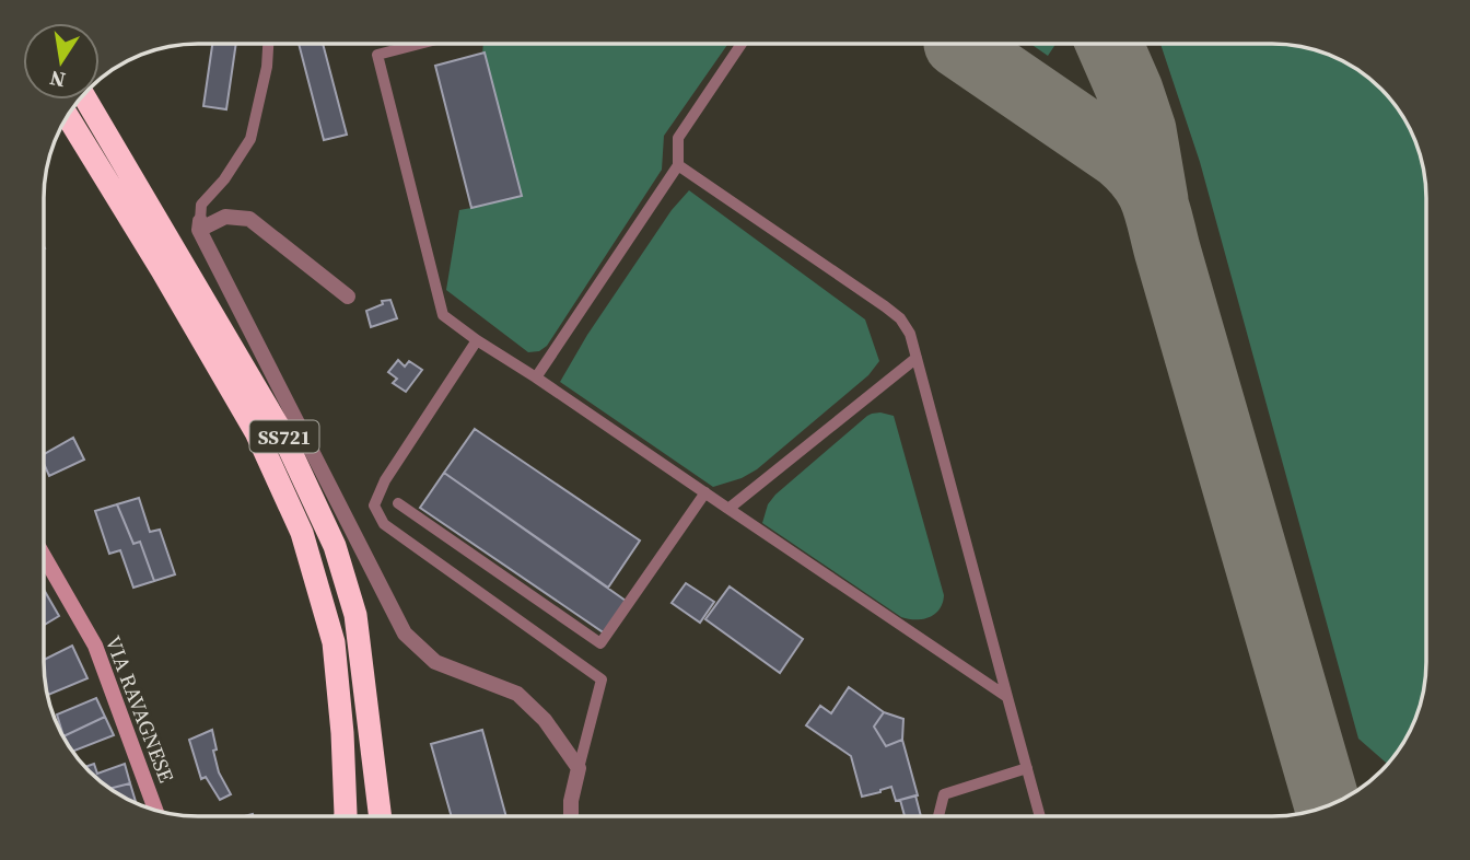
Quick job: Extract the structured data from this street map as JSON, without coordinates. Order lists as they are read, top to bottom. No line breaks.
{"streets":{"highway":["SS721"],"main road":["VIA RAVAGNESE"]},"north":"bottom"}
